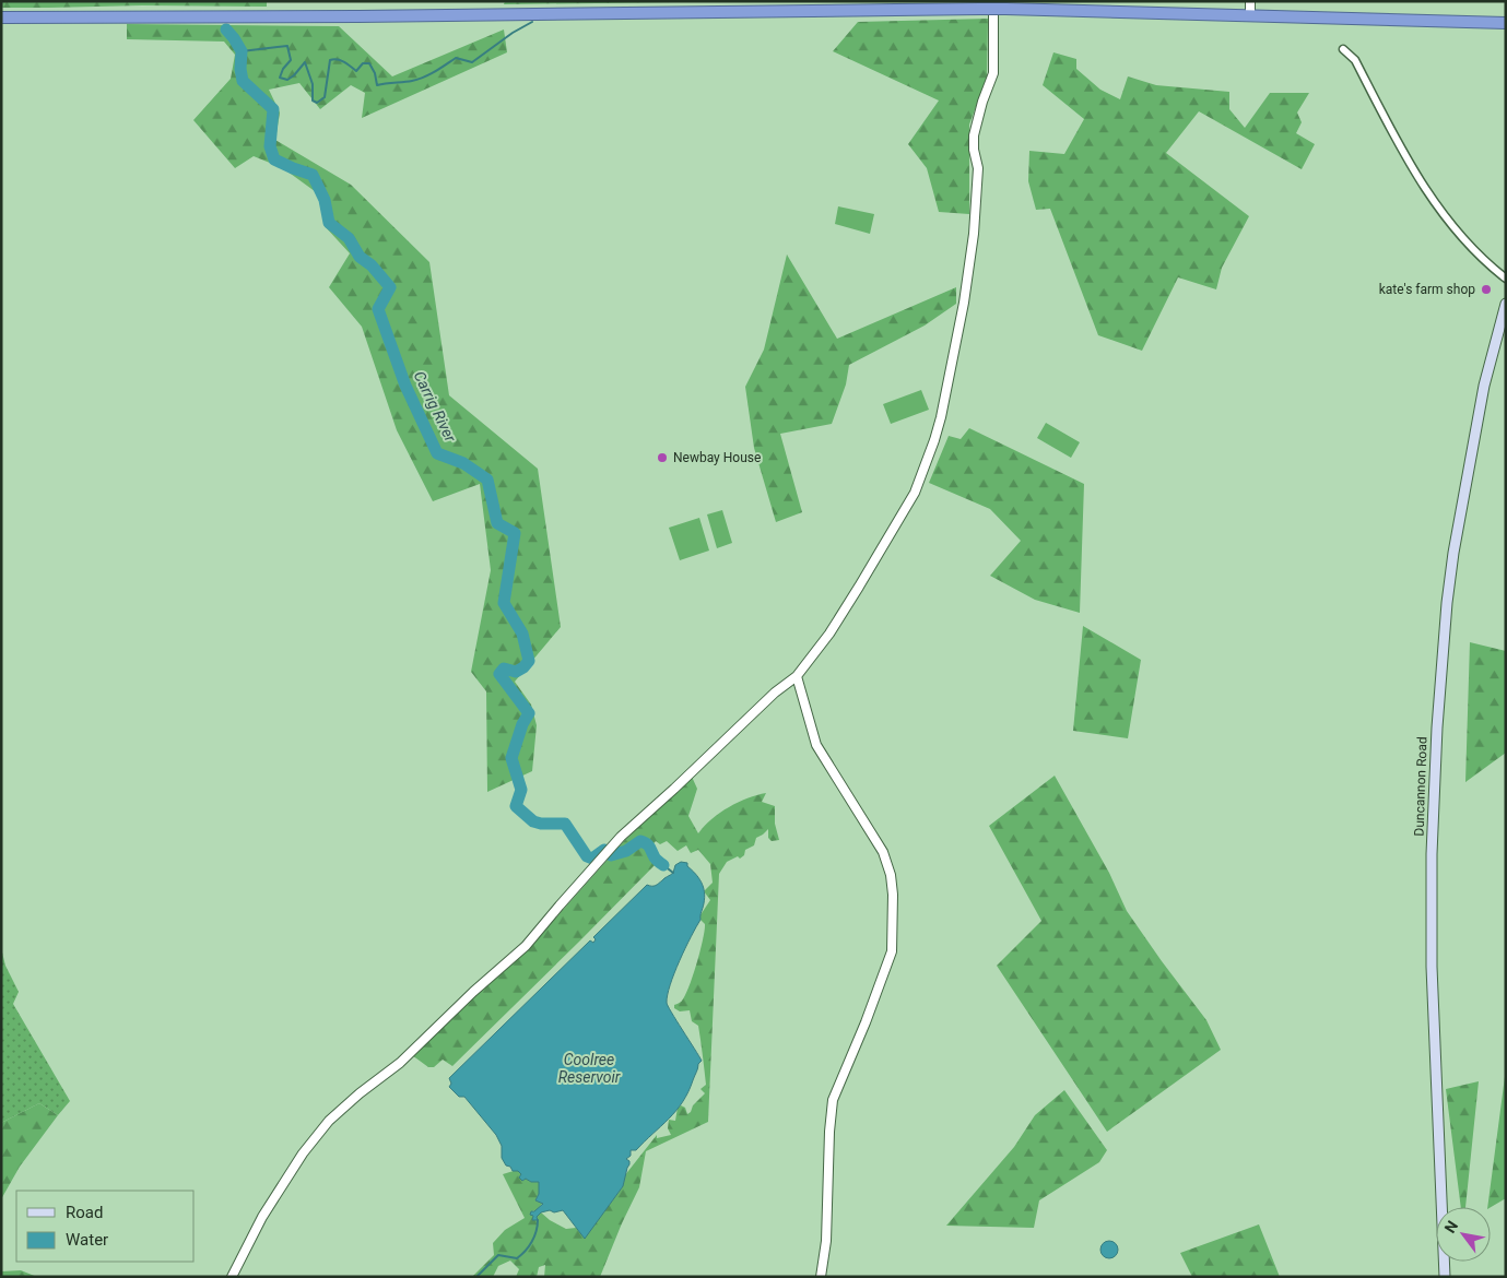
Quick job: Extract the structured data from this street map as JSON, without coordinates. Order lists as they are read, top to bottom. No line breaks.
{"streets":{"main road":["Duncannon Road"]},"water":["Carrig River","Coolree Reservoir"],"places":["kate's farm shop","Newbay House"],"legend":["Road","Water"],"north":"top left"}
